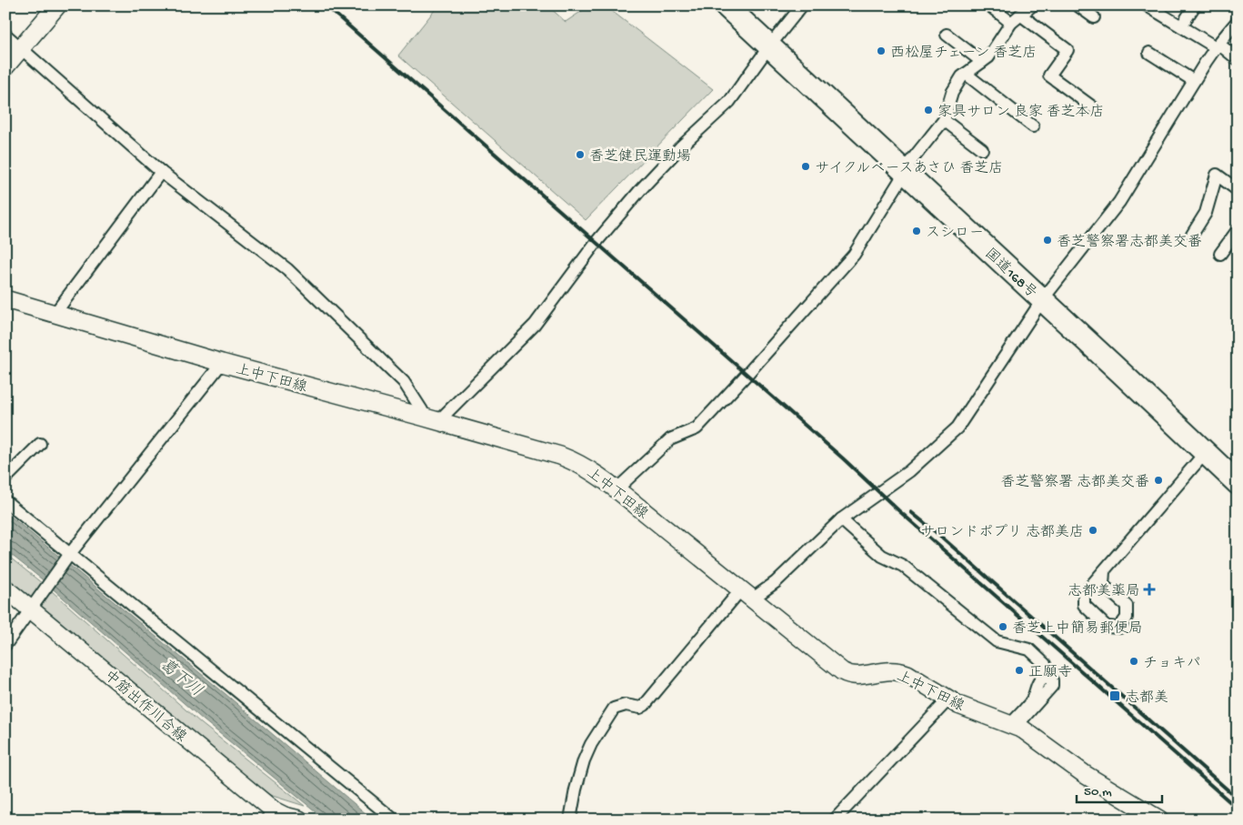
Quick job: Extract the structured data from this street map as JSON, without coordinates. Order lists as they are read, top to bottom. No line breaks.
{"streets":{"highway":["国道168号"],"main road":["上中下田線","中筋出作川合線"]},"water":["葛下川"],"places":{"other":["西松屋チェーン 香芝店","家具サロン 良家 香芝本店","香芝健民運動場","サイクルベースあさひ 香芝店","スシロー","香芝警察署志都美交番","香芝警察署 志都美交番","サロンドポプリ 志都美店","香芝上中簡易郵便局","チョキパ","正願寺"],"health":["志都美薬局"],"transit":["志都美"]},"scale_bar":"50 m"}
